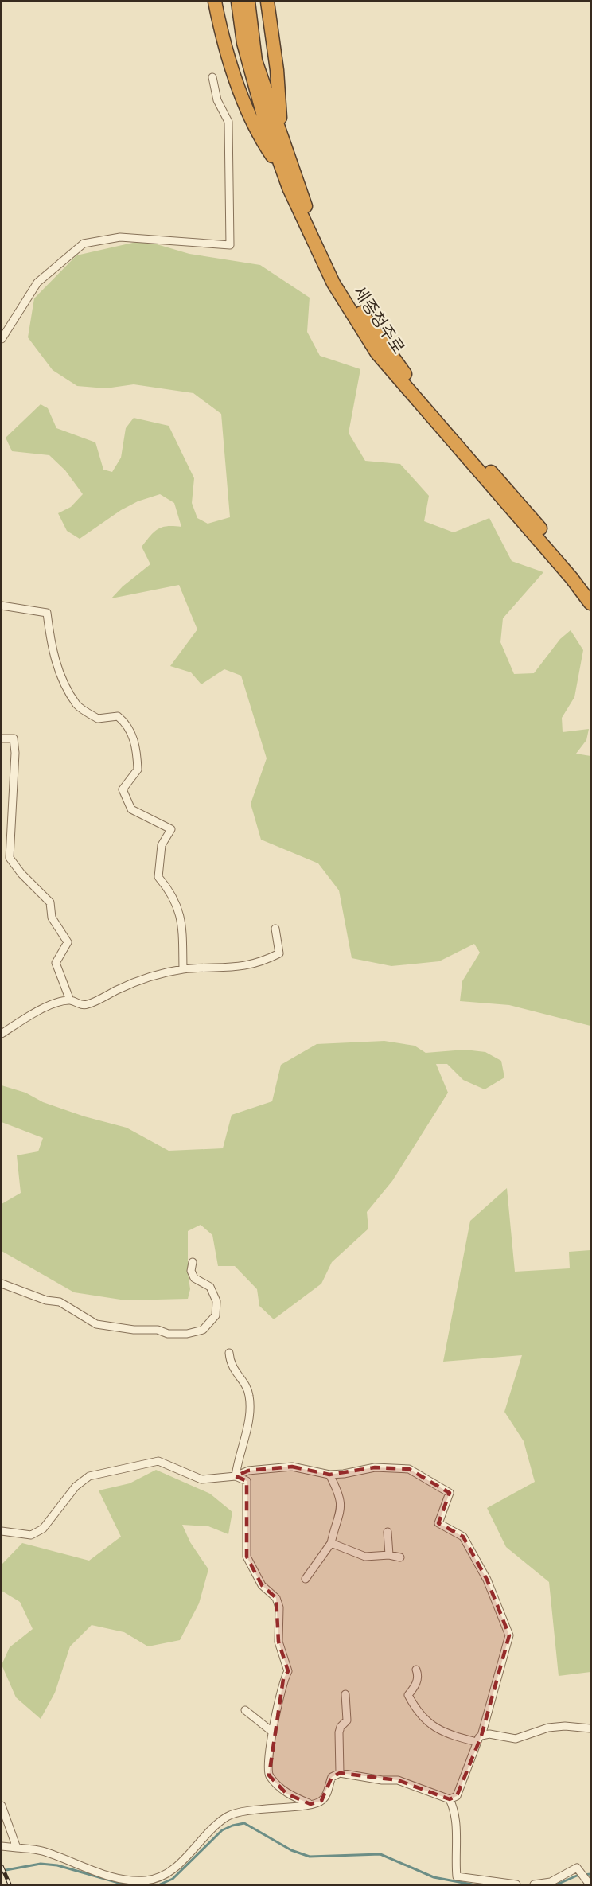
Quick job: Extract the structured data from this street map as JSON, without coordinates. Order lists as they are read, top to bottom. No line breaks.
{"streets":{"highway":["세종청주로"]}}
